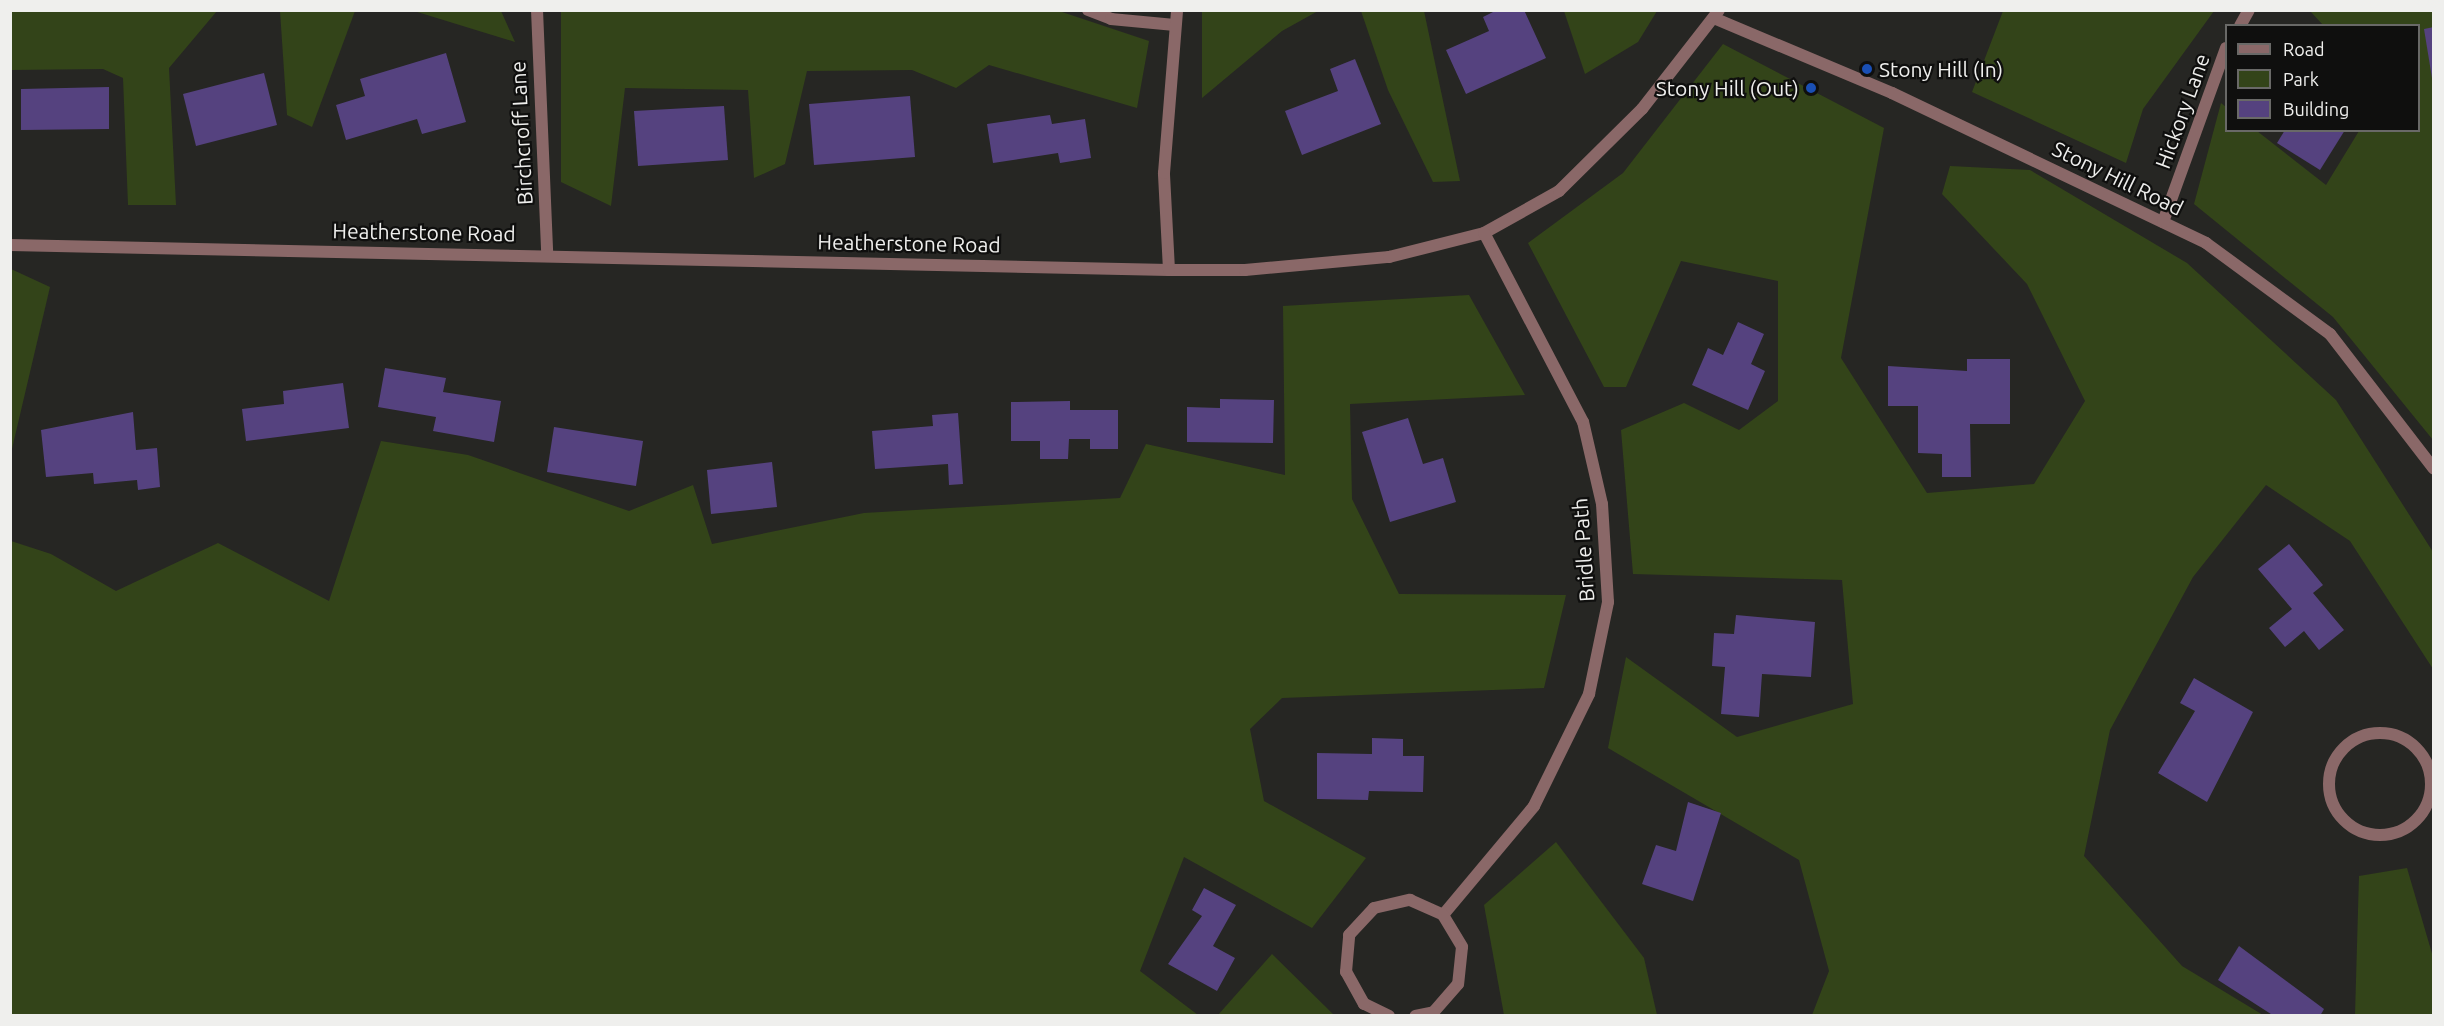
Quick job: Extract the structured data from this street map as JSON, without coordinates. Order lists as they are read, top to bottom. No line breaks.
{"streets":{"street":["Hickory Lane","Birchcroff Lane","Stony Hill Road","Heatherstone Road","Bridle Path"]},"crossings":[["Hickory Lane","Stony Hill Road"],["Birchcroff Lane","Heatherstone Road"],["Stony Hill Road","Heatherstone Road"],["Heatherstone Road","Bridle Path"]],"places":["Stony Hill (In)","Stony Hill (Out)"],"legend":["Road","Park","Building"]}
